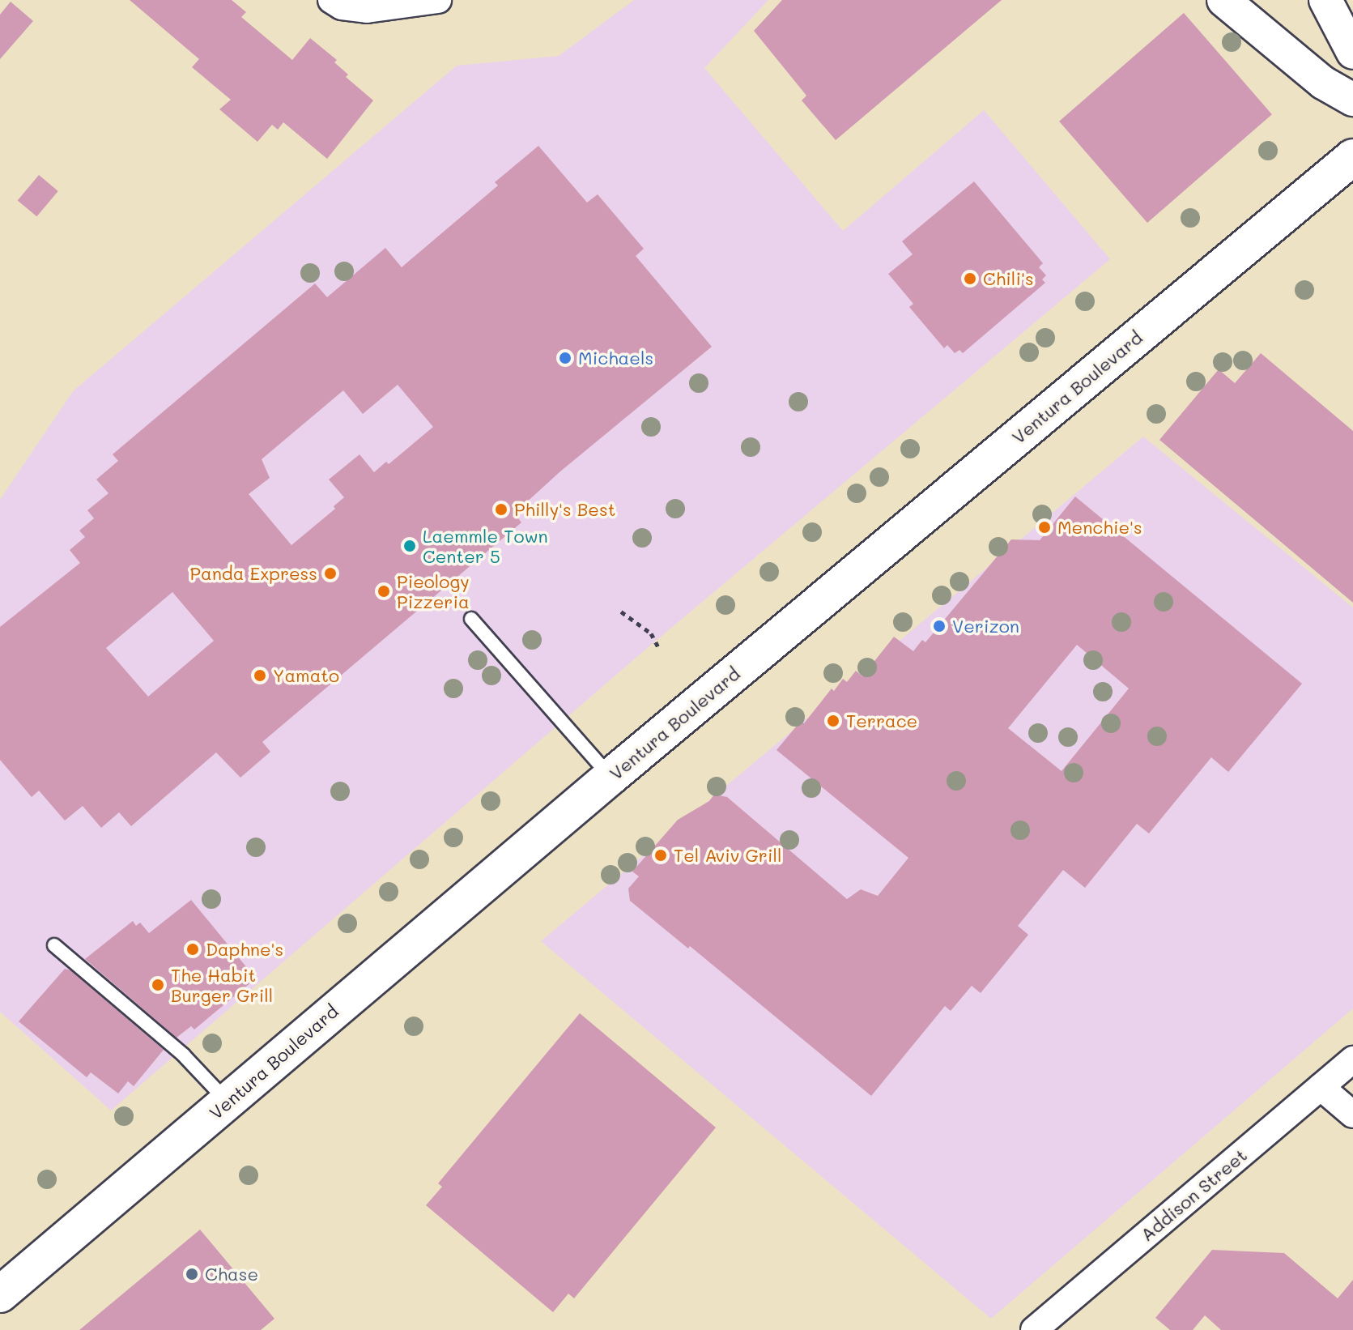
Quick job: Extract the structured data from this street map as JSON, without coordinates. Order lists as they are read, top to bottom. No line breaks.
{"streets":{"main road":["Ventura Boulevard"],"street":["Addison Street"]},"places":["Chili's","Michaels","Philly's Best","Menchie's","Laemmle Town Center 5","Panda Express","Pieology Pizzeria","Verizon","Yamato","Terrace","Tel Aviv Grill","Daphne's","The Habit Burger Grill","Chase"]}
